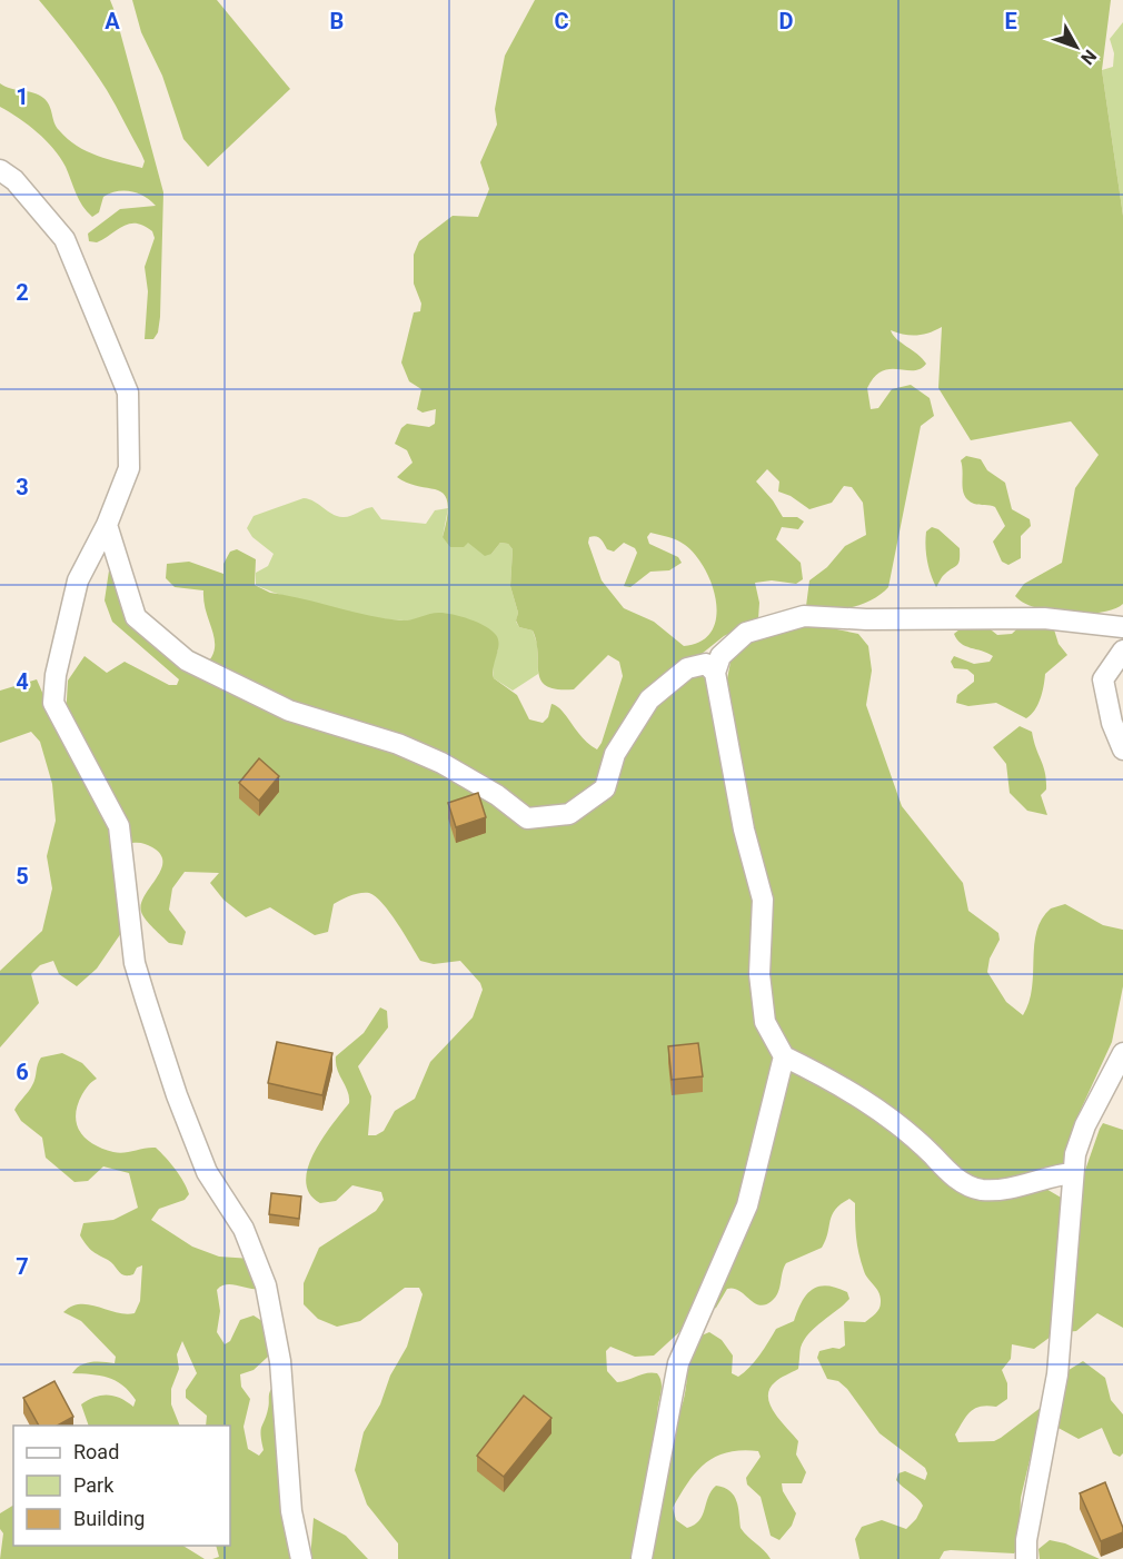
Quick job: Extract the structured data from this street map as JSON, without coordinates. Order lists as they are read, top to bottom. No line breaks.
{"legend":["Road","Park","Building"],"north":"bottom right","grid":{"columns":["A","B","C","D","E"],"rows":["1","2","3","4","5","6","7"]}}
